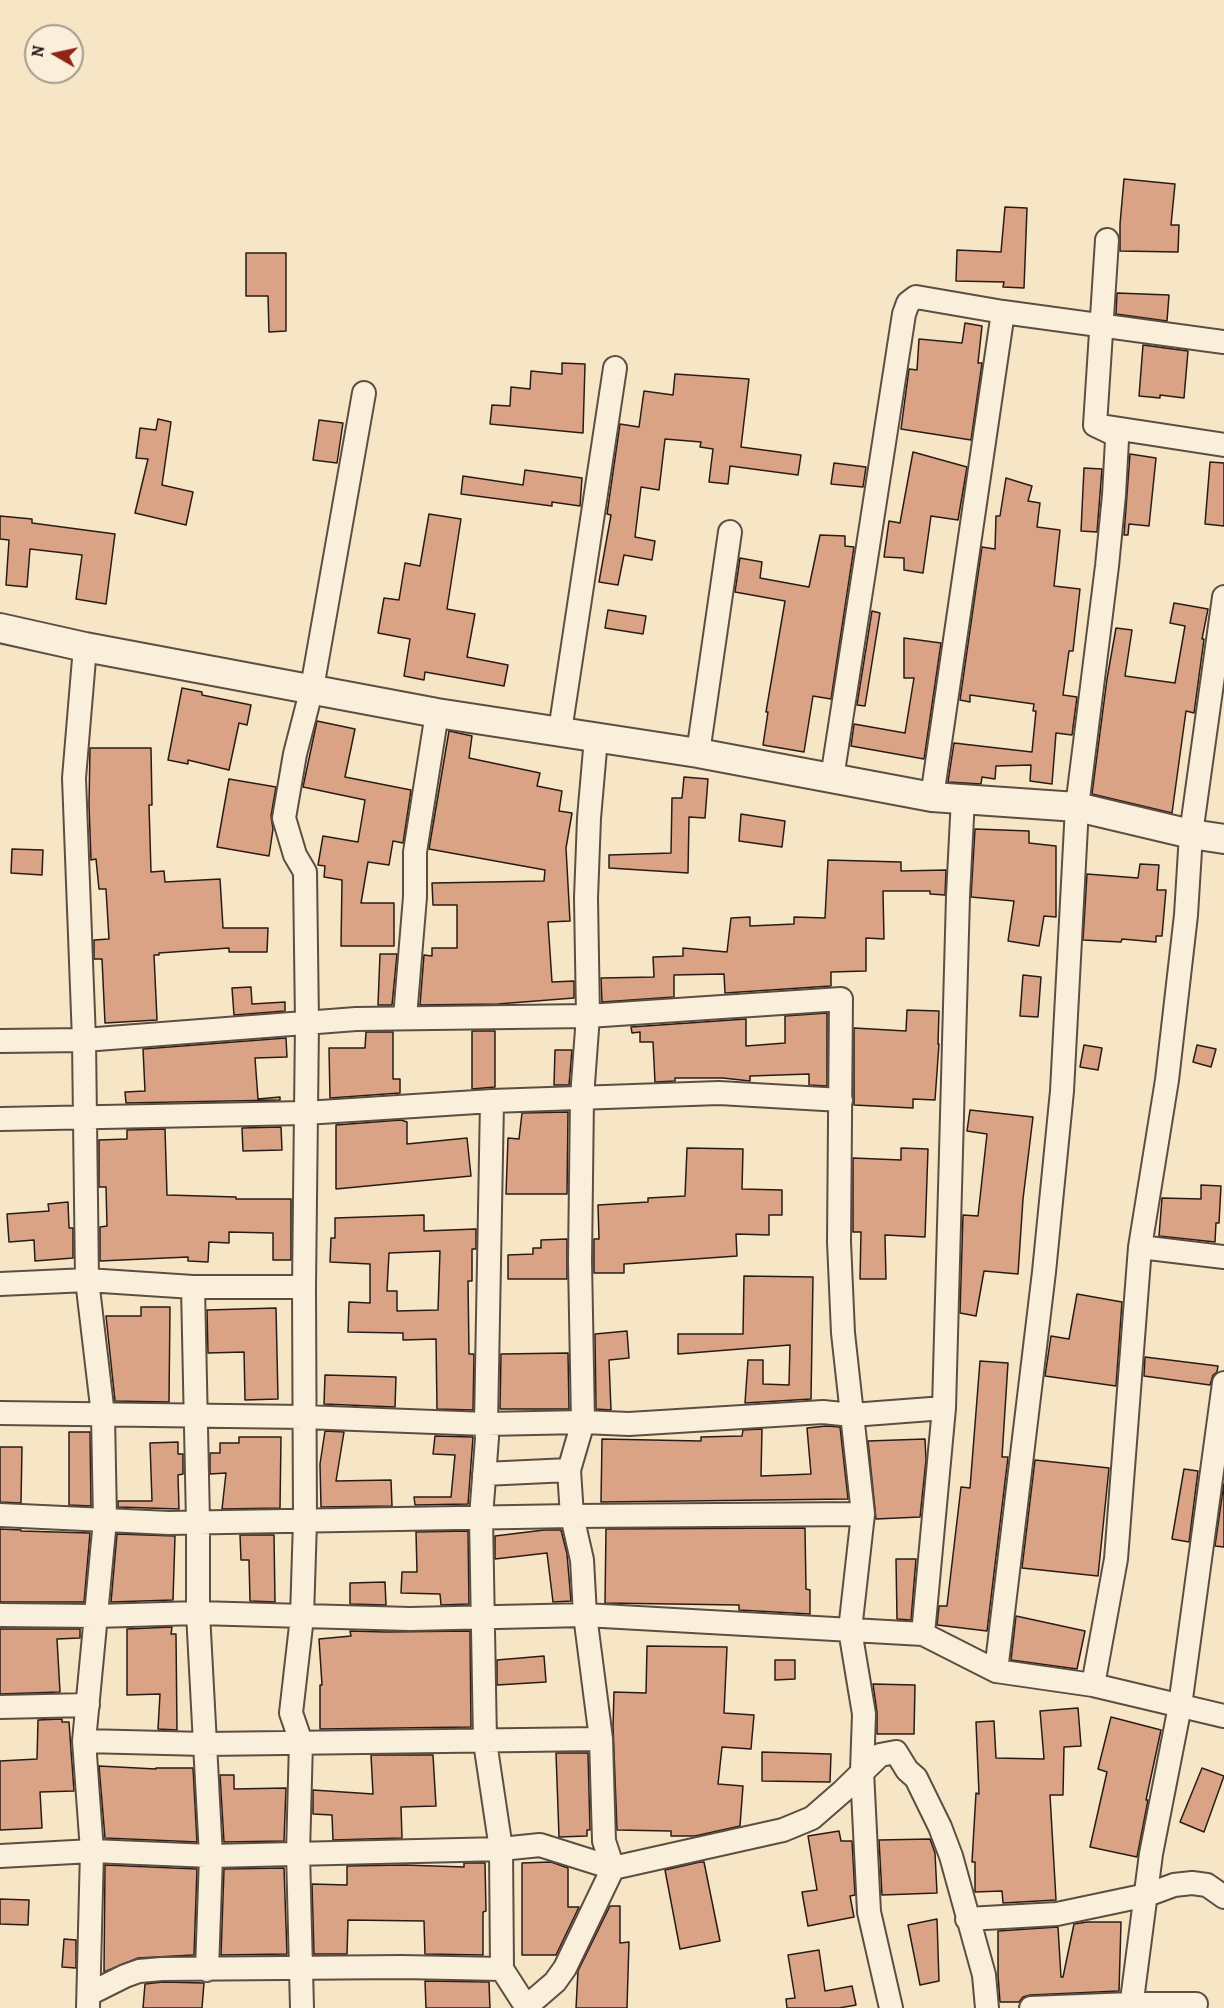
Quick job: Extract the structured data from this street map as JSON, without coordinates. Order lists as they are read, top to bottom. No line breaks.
{"north":"left"}
